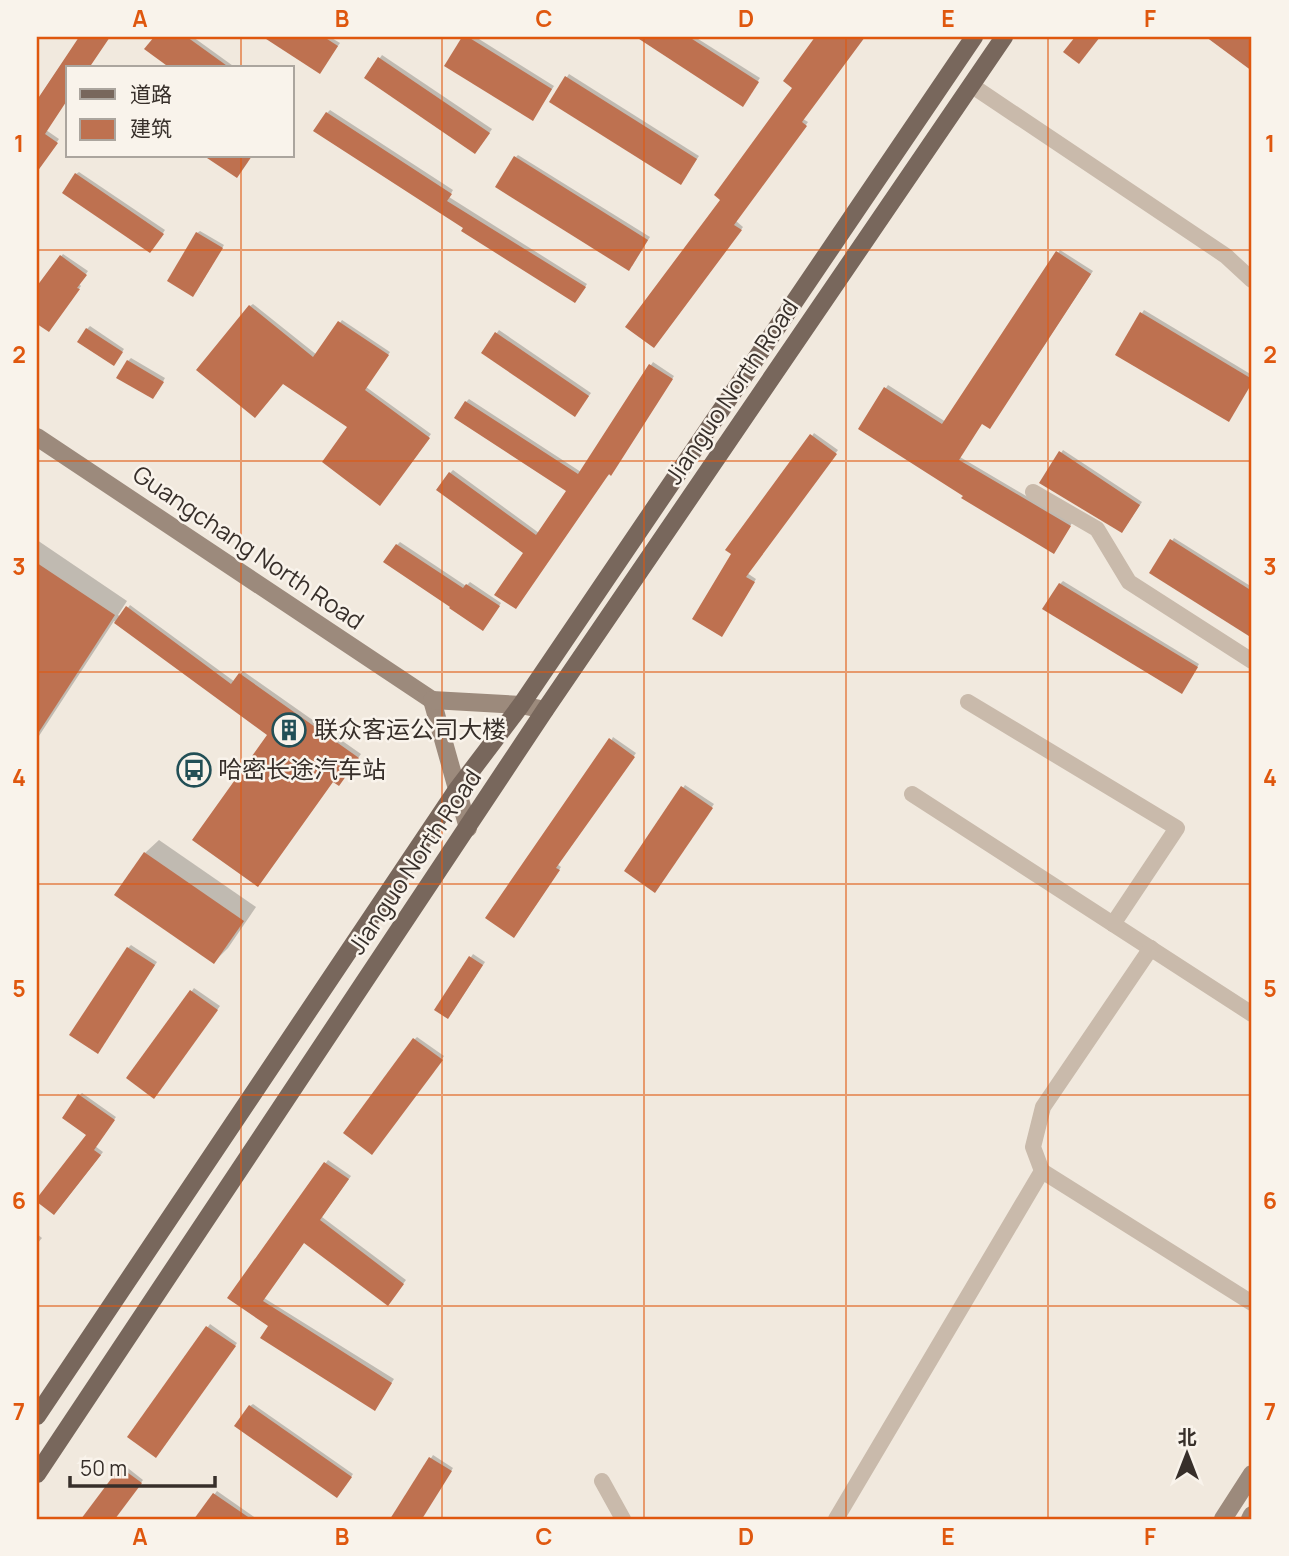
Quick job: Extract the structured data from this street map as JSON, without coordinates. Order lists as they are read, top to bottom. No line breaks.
{"streets":{"main road":["Jianguo North Road","Guangchang North Road"]},"places":{"building":["联众客运公司大楼"],"bus stop":["哈密长途汽车站"]},"legend":["道路","建筑"],"scale_bar":"50 m","north":"top","grid":{"columns":["A","B","C","D","E","F"],"rows":["1","2","3","4","5","6","7"]}}
